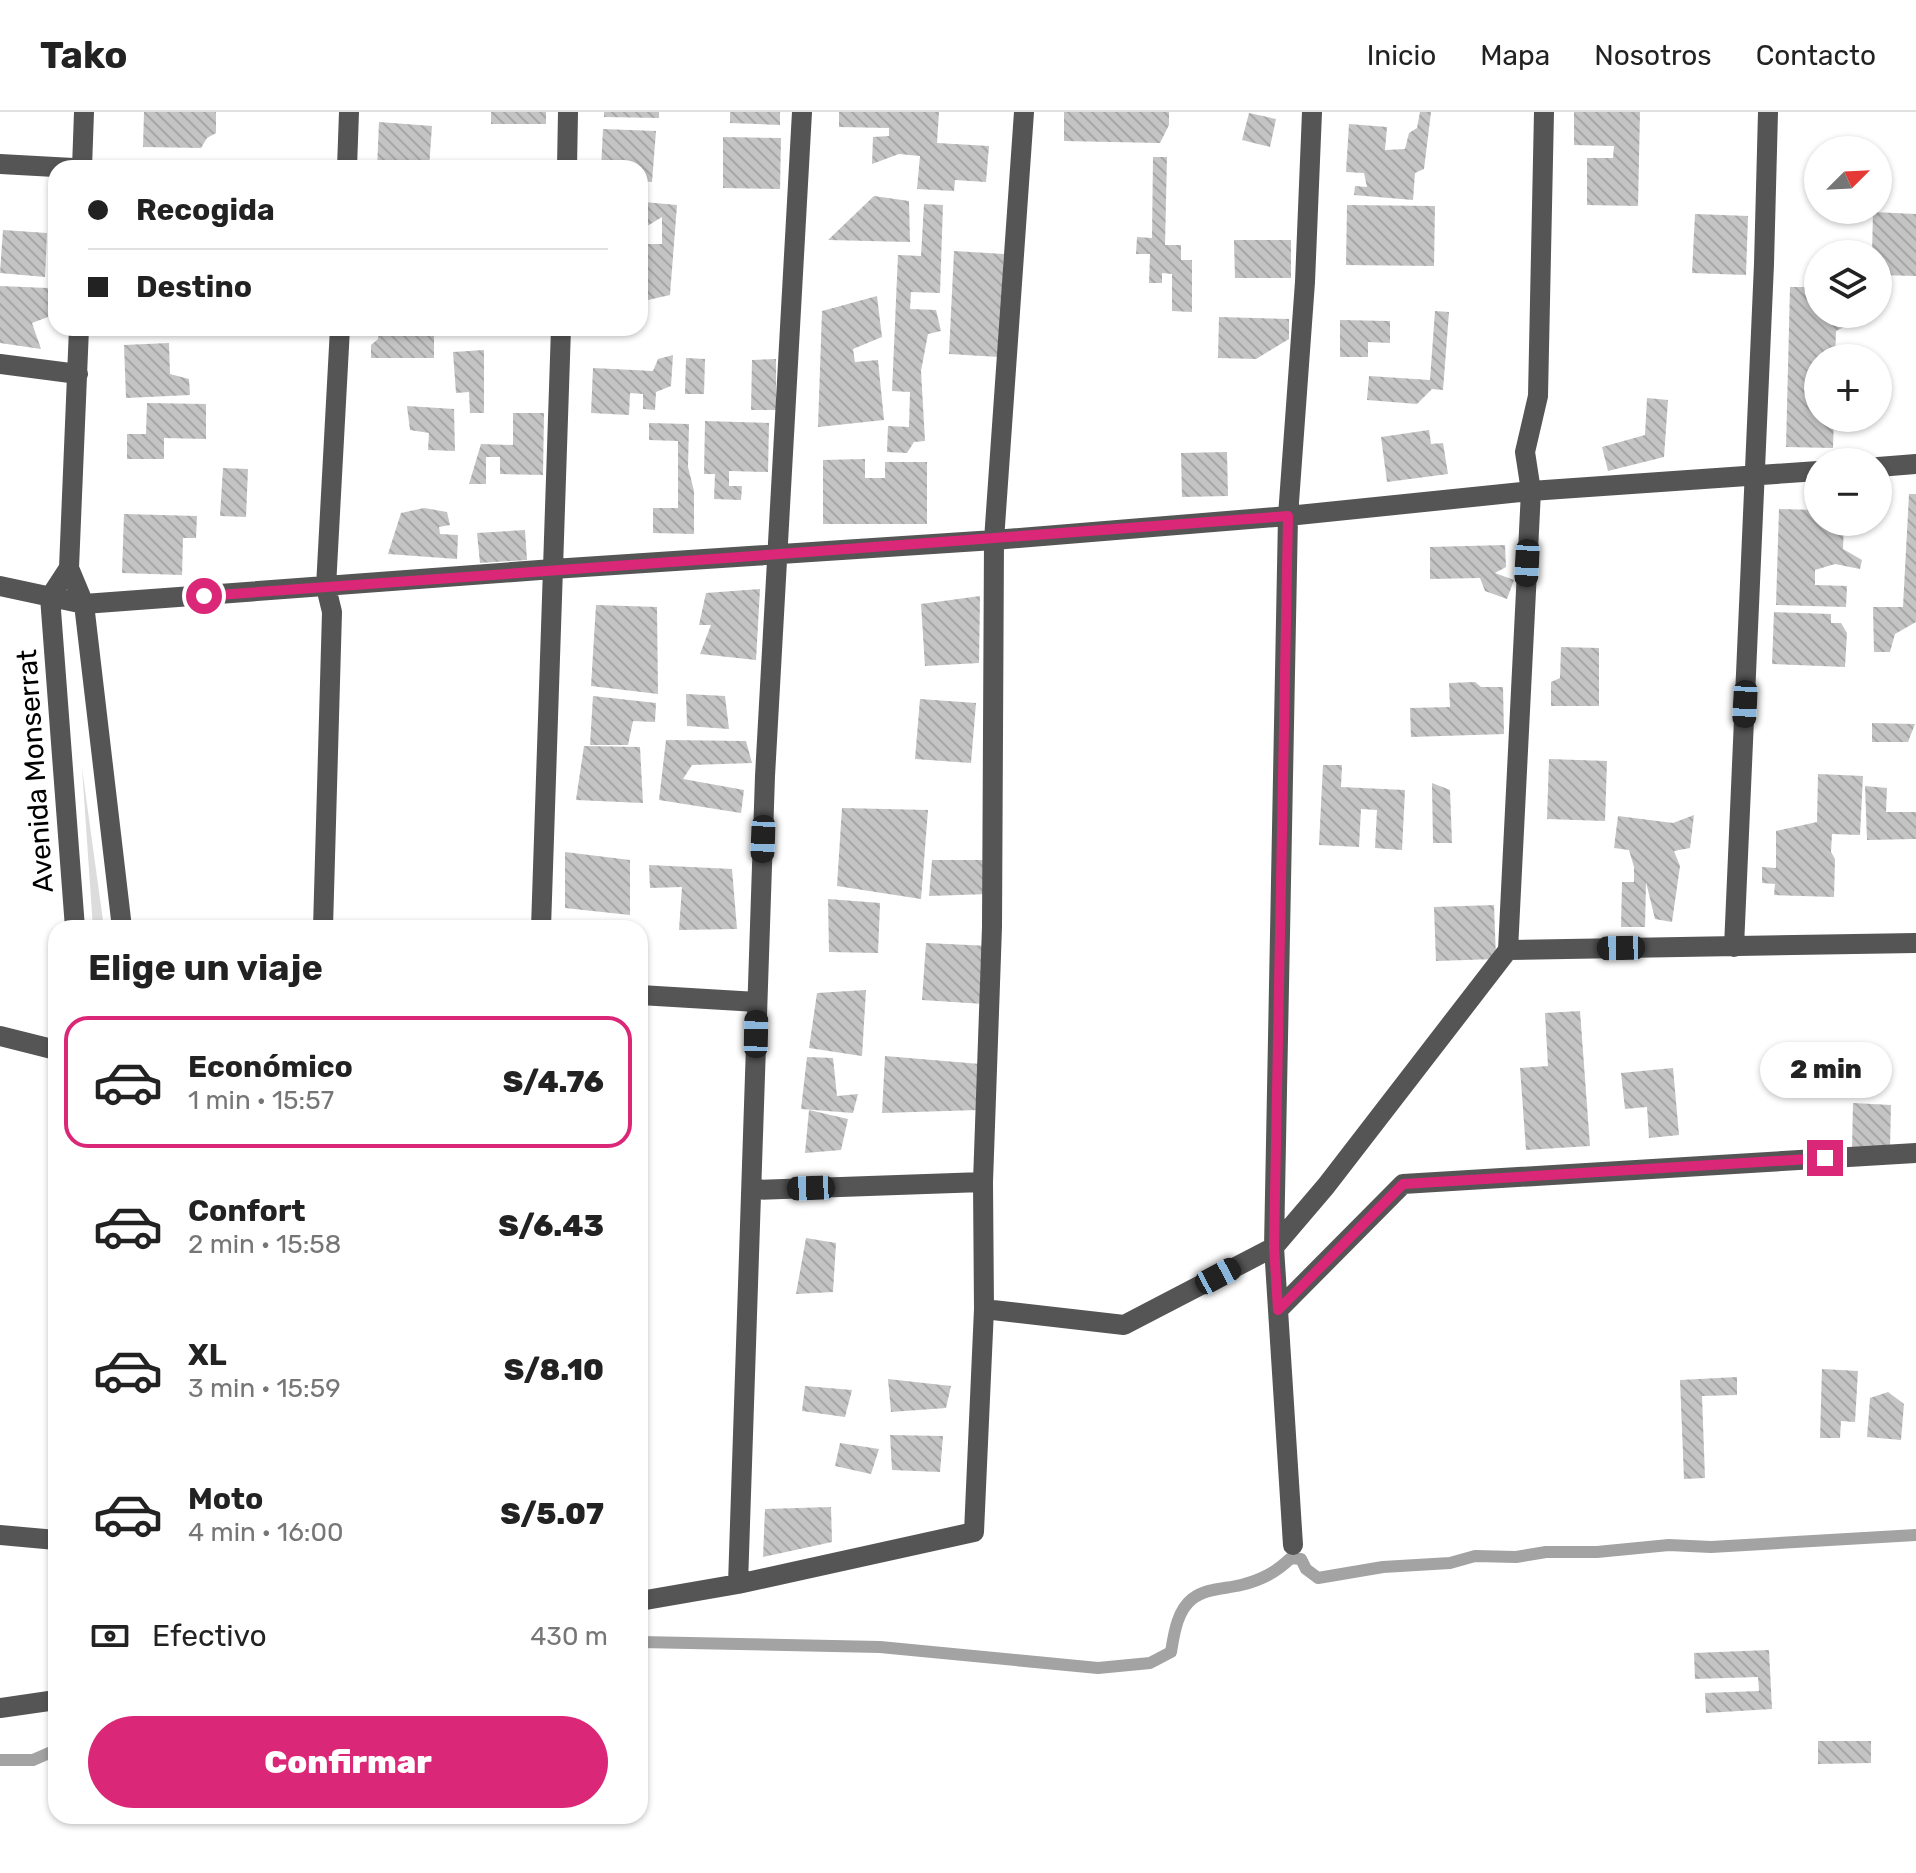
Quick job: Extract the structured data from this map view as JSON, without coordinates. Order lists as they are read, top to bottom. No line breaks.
{"streets":{"street":["Avenida Monserrat"]},"north":"top right","page":{"header":"Tako","nav":["Inicio","Mapa","Nosotros","Contacto"],"map_buttons":["+","−"],"banner":["Recogida","Destino"],"heading":"Elige un viaje","list":[{"name":"Económico","note":"1 min · 15:57","value":"S/4.76"},{"name":"Confort","note":"2 min · 15:58","value":"S/6.43"},{"name":"XL","note":"3 min · 15:59","value":"S/8.10"},{"name":"Moto","note":"4 min · 16:00","value":"S/5.07"}],"bubble":"2 min","pay":["Efectivo","430 m"],"buttons":"Confirmar"}}
